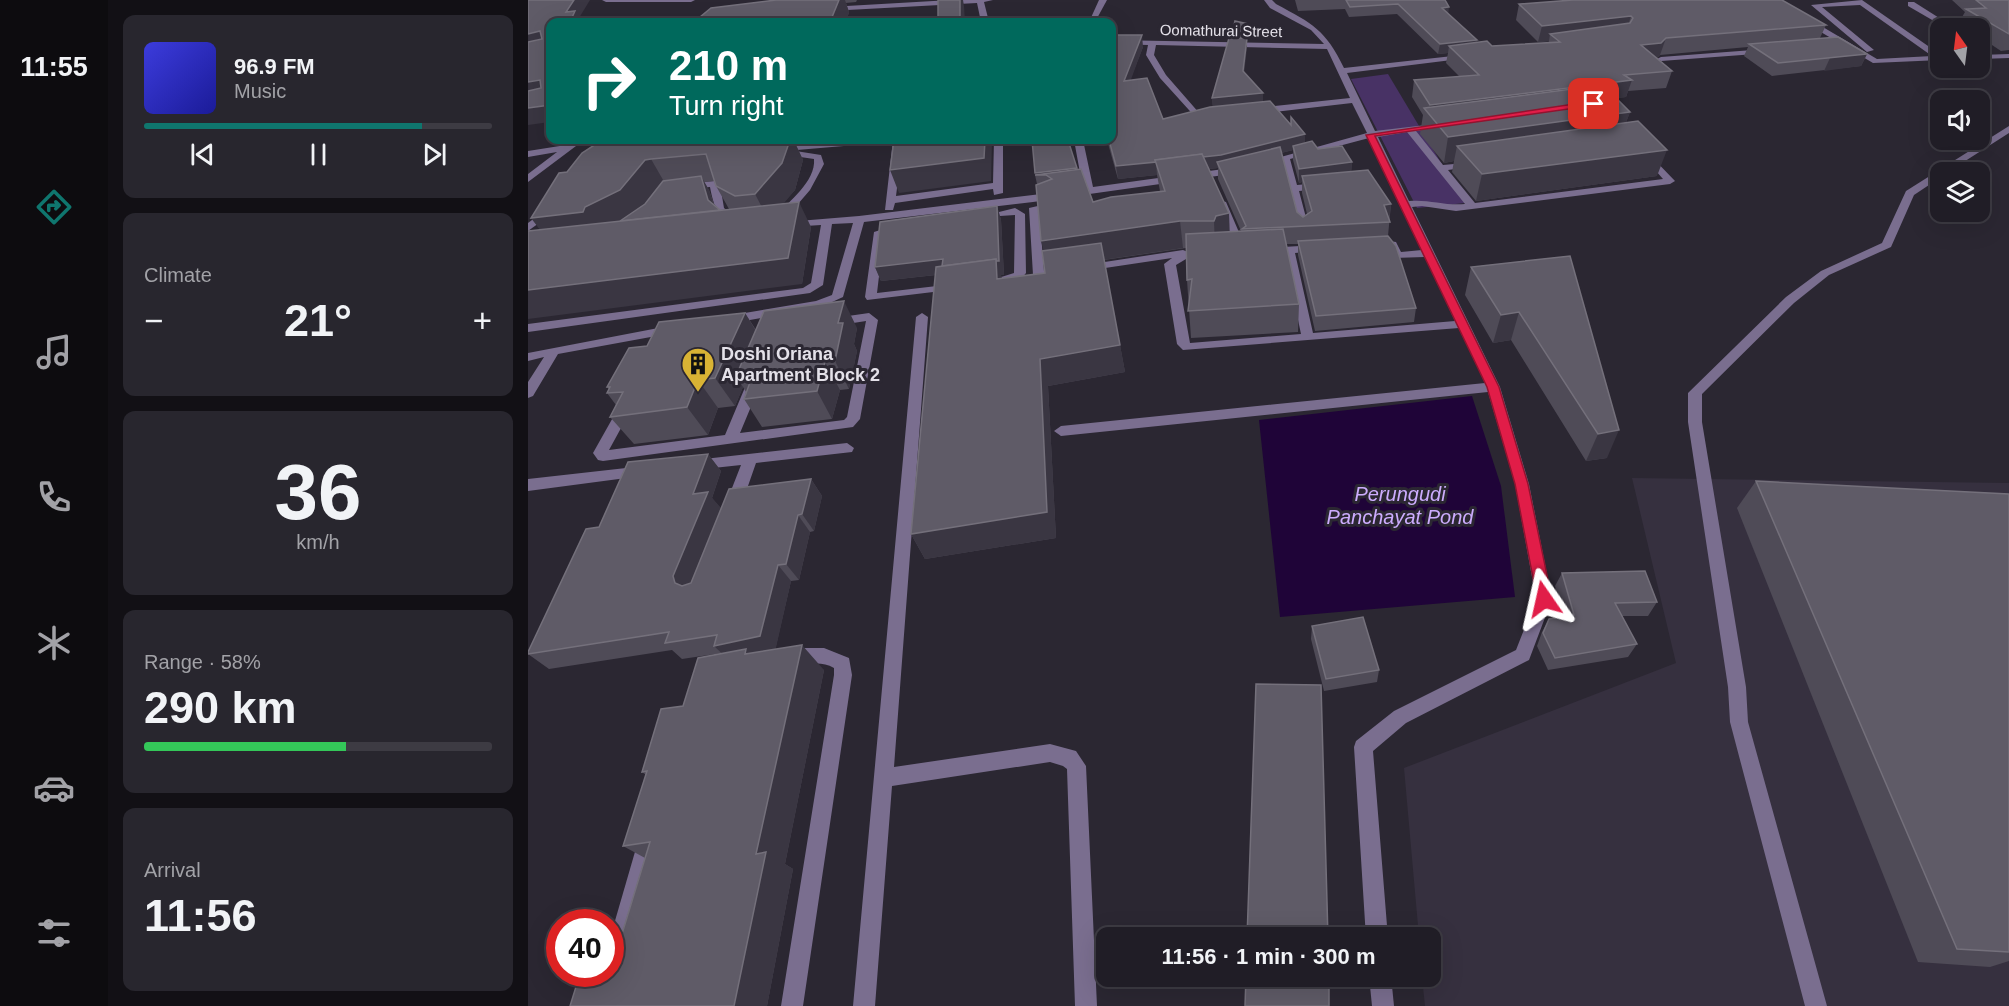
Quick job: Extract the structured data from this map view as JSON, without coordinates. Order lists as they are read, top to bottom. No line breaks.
{"streets":{"street":["Oomathurai Street"]},"water":["Perungudi Panchayat Pond"],"places":{"building":["Doshi Oriana Apartment Block 2"]},"north":"top","page":{"tabs":"11:55","turn":["210 m","Turn right"],"song":["96.9 FM","Music"],"tile":["Climate",["36","km/h"],["Range · 58%","290 km"],["Arrival","11:56"]],"heat":["−","21°","+"],"limit":"40","trip":"11:56 · 1 min · 300 m"}}
